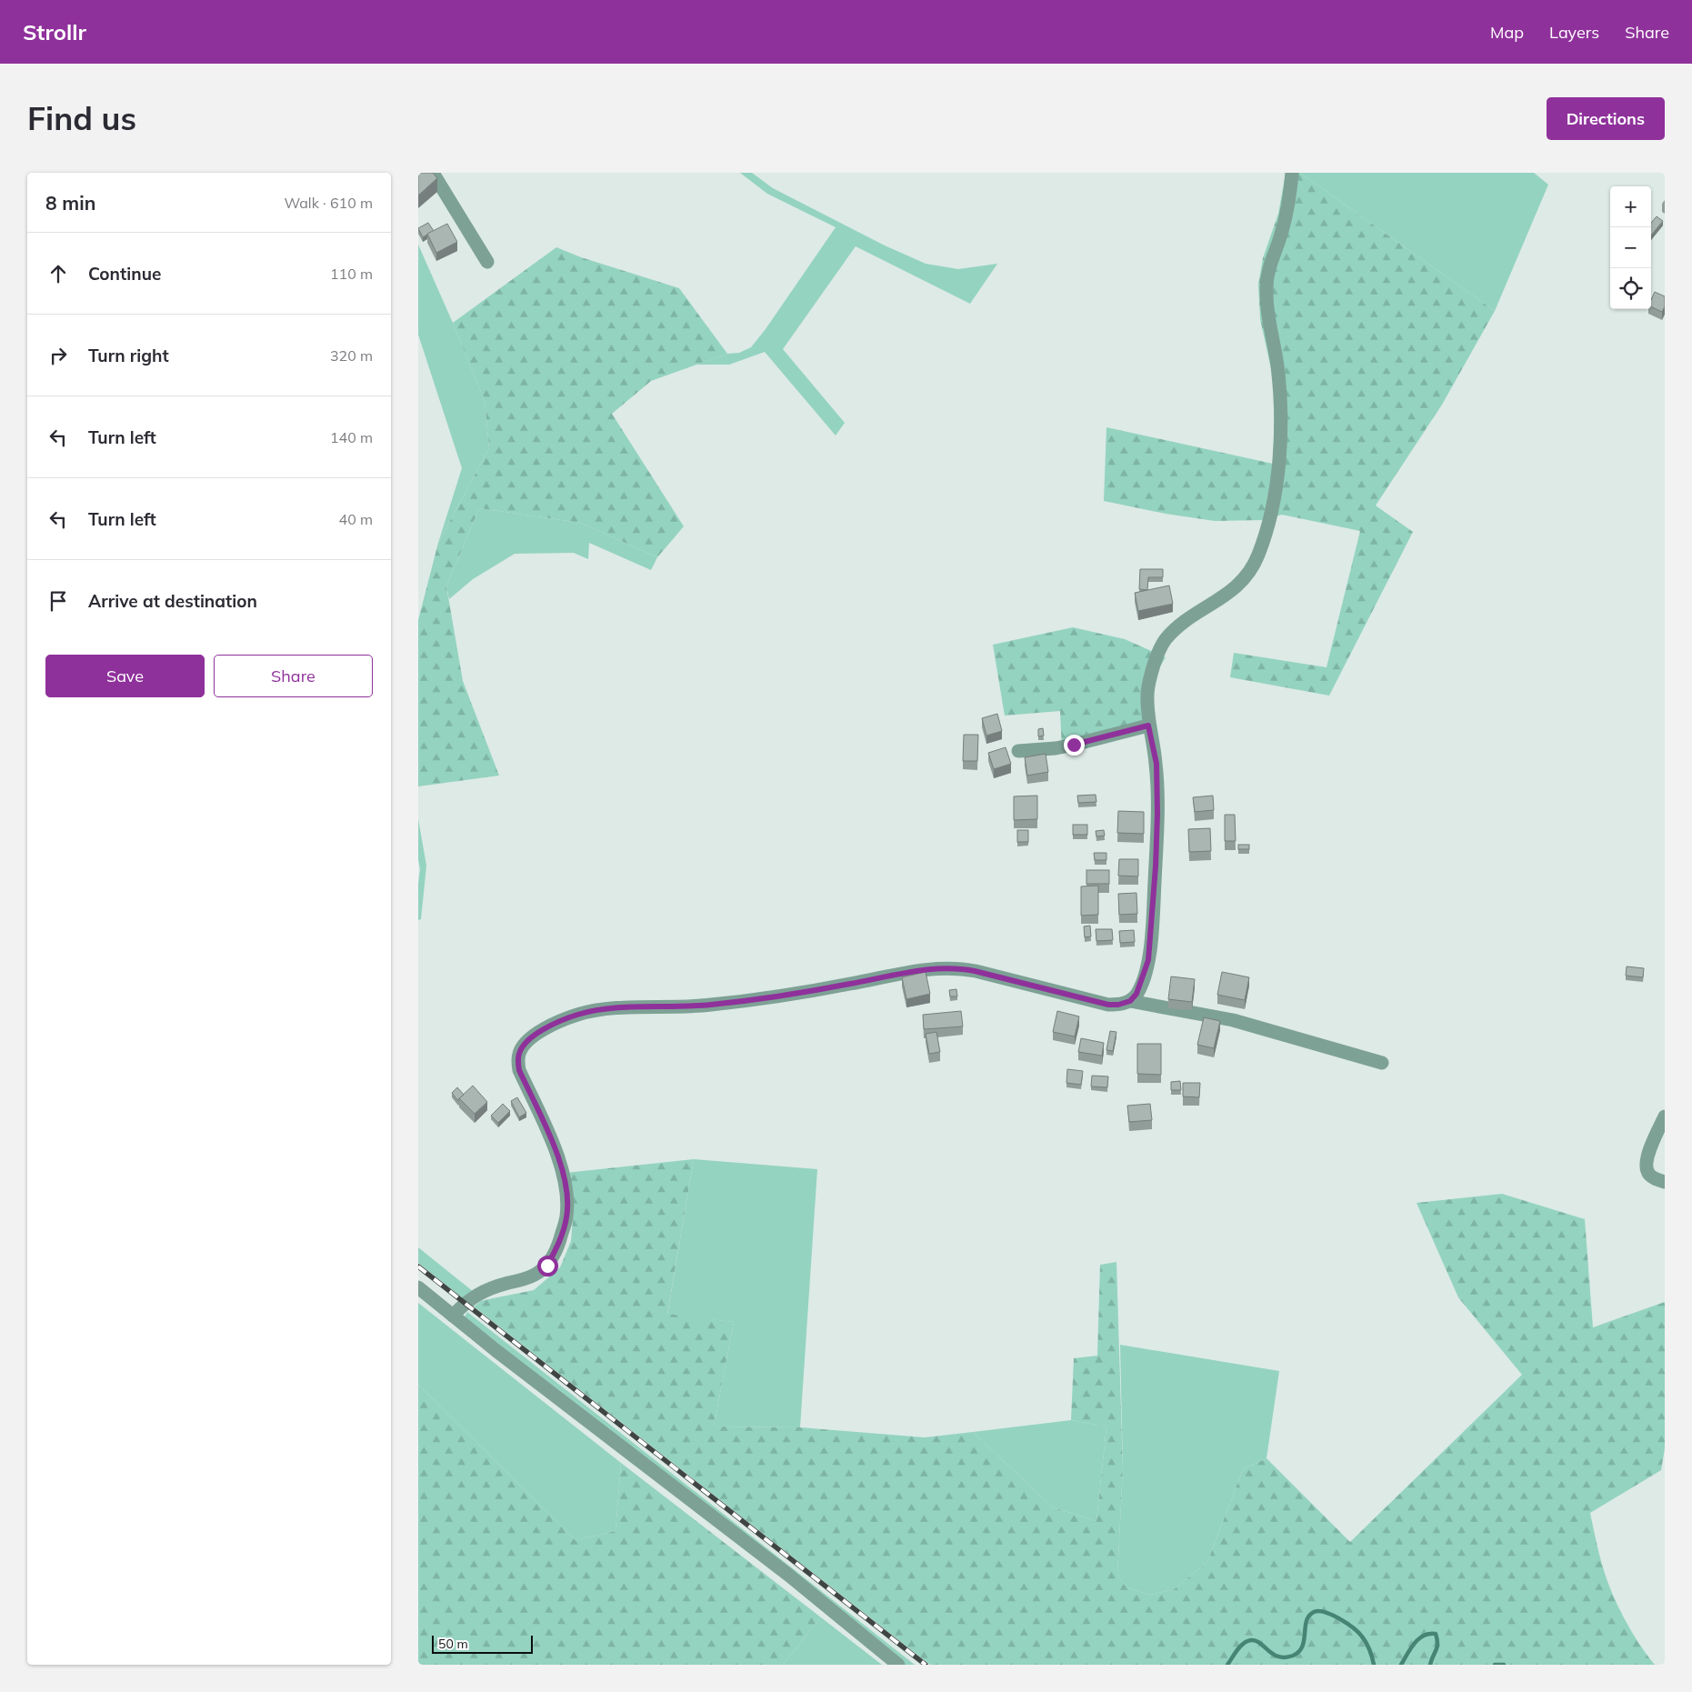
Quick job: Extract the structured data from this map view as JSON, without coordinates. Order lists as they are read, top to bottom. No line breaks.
{"scale_bar":"50 m","page":{"header":"Strollr","nav":["Map","Layers","Share"],"buttons":["Directions",["Save","Share"]],"title":"Find us","heading":["8 min","Walk · 610 m"],"map_buttons":["+","−"],"list":[["Continue","110 m"],["Turn right","320 m"],["Turn left","140 m"],["Turn left","40 m"],"Arrive at destination"],"scale":"50 m"}}
